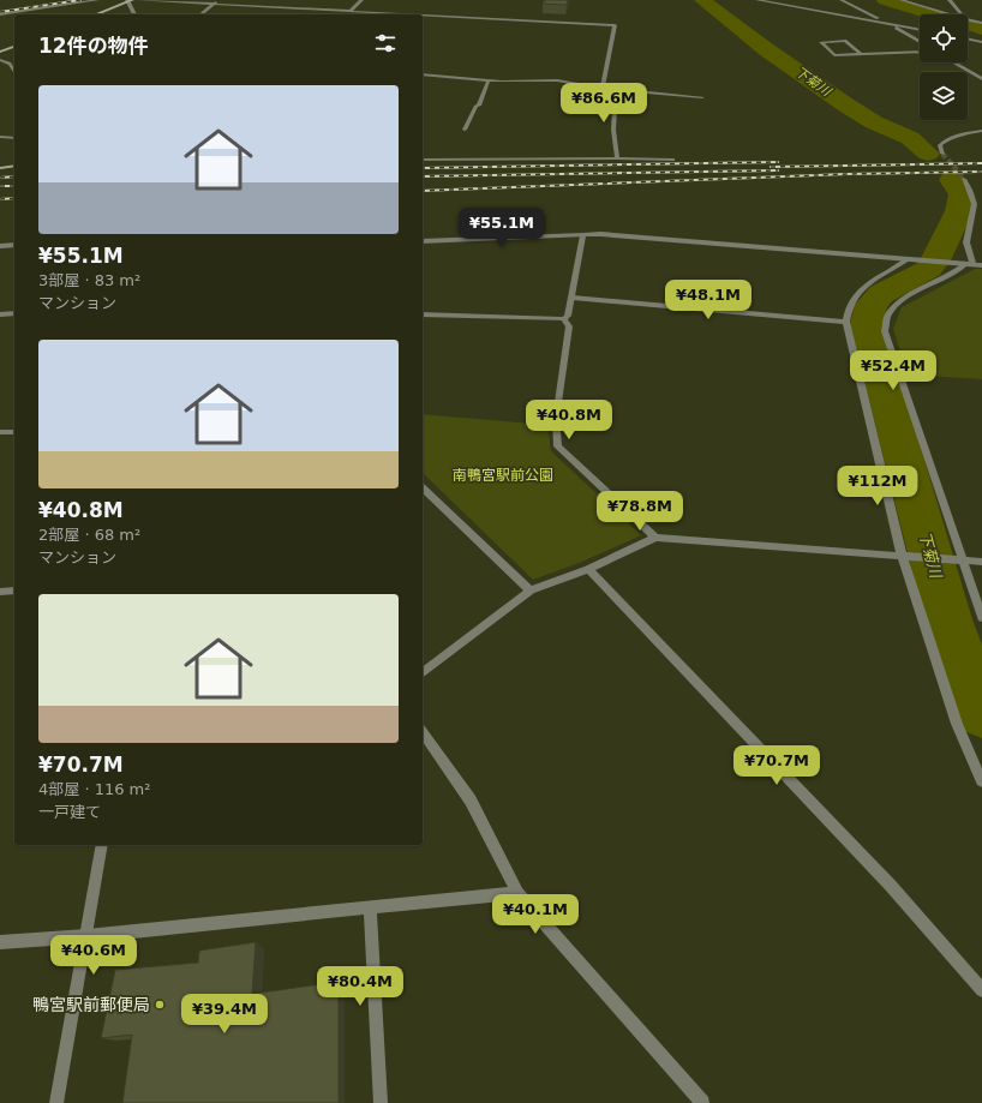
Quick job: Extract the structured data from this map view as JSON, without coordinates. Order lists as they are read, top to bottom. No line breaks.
{"water":["下菊川"],"parks":["南鴨宮駅前公園"],"places":["鴨宮駅前郵便局"],"page":{"heading":"12件の物件","list":[{"name":"¥55.1M","note":"3部屋 · 83 m² · マンション"},{"name":"¥40.8M","note":"2部屋 · 68 m² · マンション"},{"name":"¥70.7M","note":"4部屋 · 116 m² · 一戸建て"}],"price":["¥86.6M","¥55.1M","¥48.1M","¥52.4M","¥40.8M","¥112M","¥78.8M","¥70.7M","¥40.1M","¥40.6M","¥80.4M","¥39.4M"]}}
